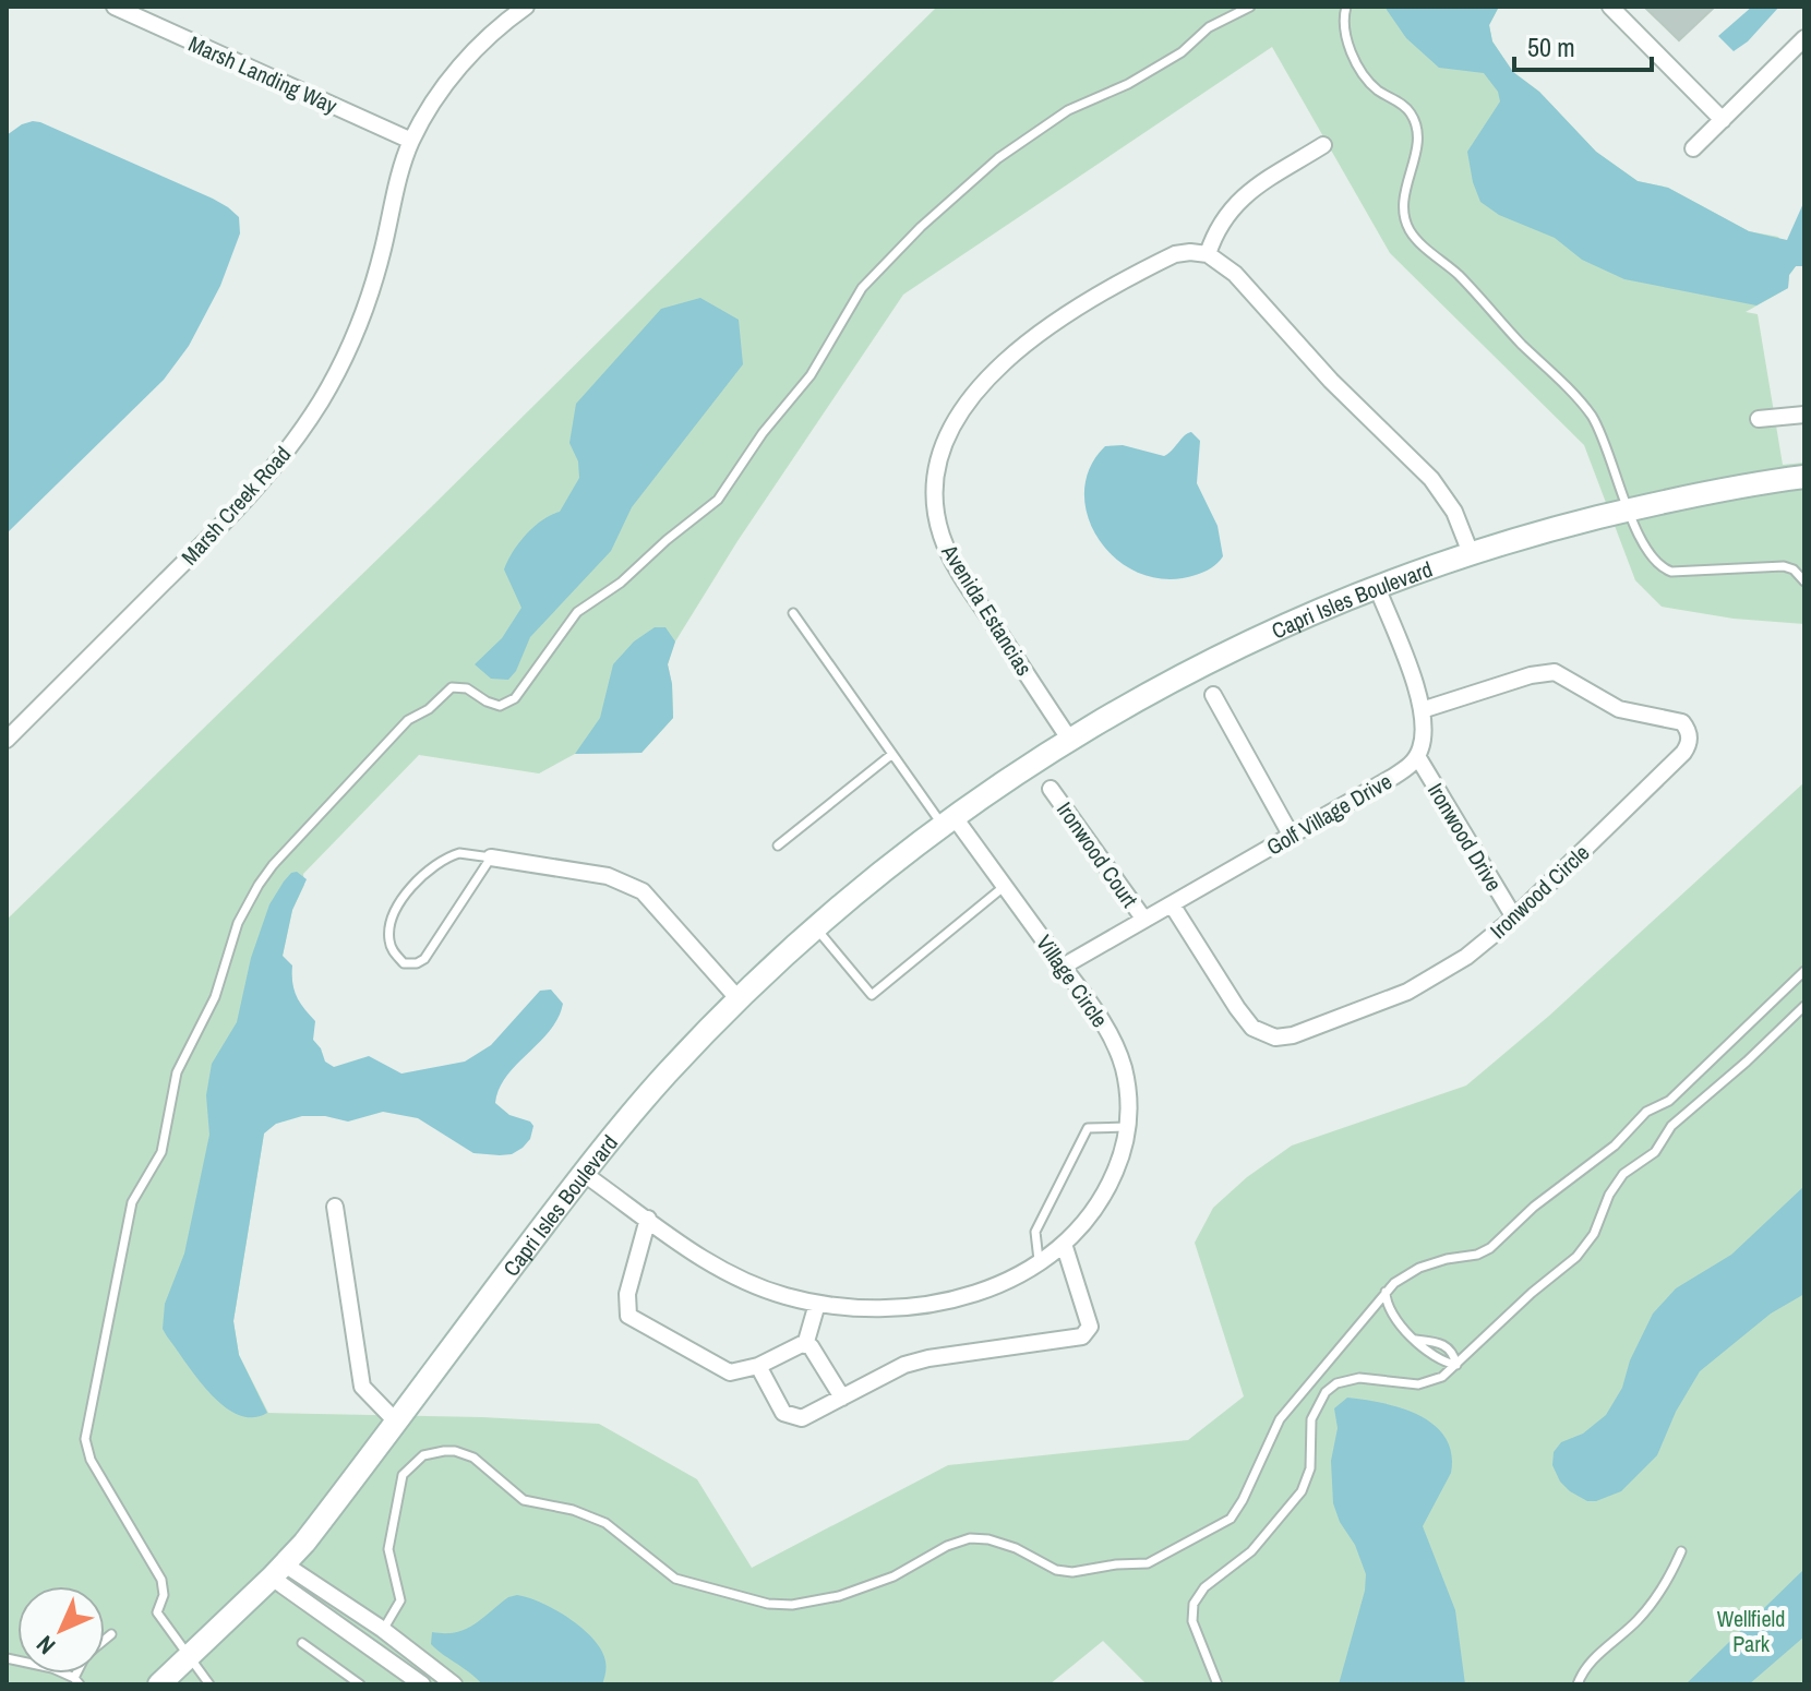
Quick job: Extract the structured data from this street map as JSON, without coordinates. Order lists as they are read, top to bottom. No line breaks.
{"streets":{"street":["Marsh Landing Way","Marsh Creek Road","Capri Isles Boulevard","Avenida Estancias","Golf Village Drive","Ironwood Drive","Ironwood Court","Ironwood Circle","Village Circle"]},"crossings":[["Marsh Landing Way","Marsh Creek Road"],["Capri Isles Boulevard","Avenida Estancias"],["Capri Isles Boulevard","Village Circle"],["Golf Village Drive","Ironwood Drive"],["Golf Village Drive","Ironwood Circle"],["Ironwood Drive","Ironwood Circle"]],"parks":["Wellfield Park"],"scale_bar":"50 m","north":"bottom left"}
